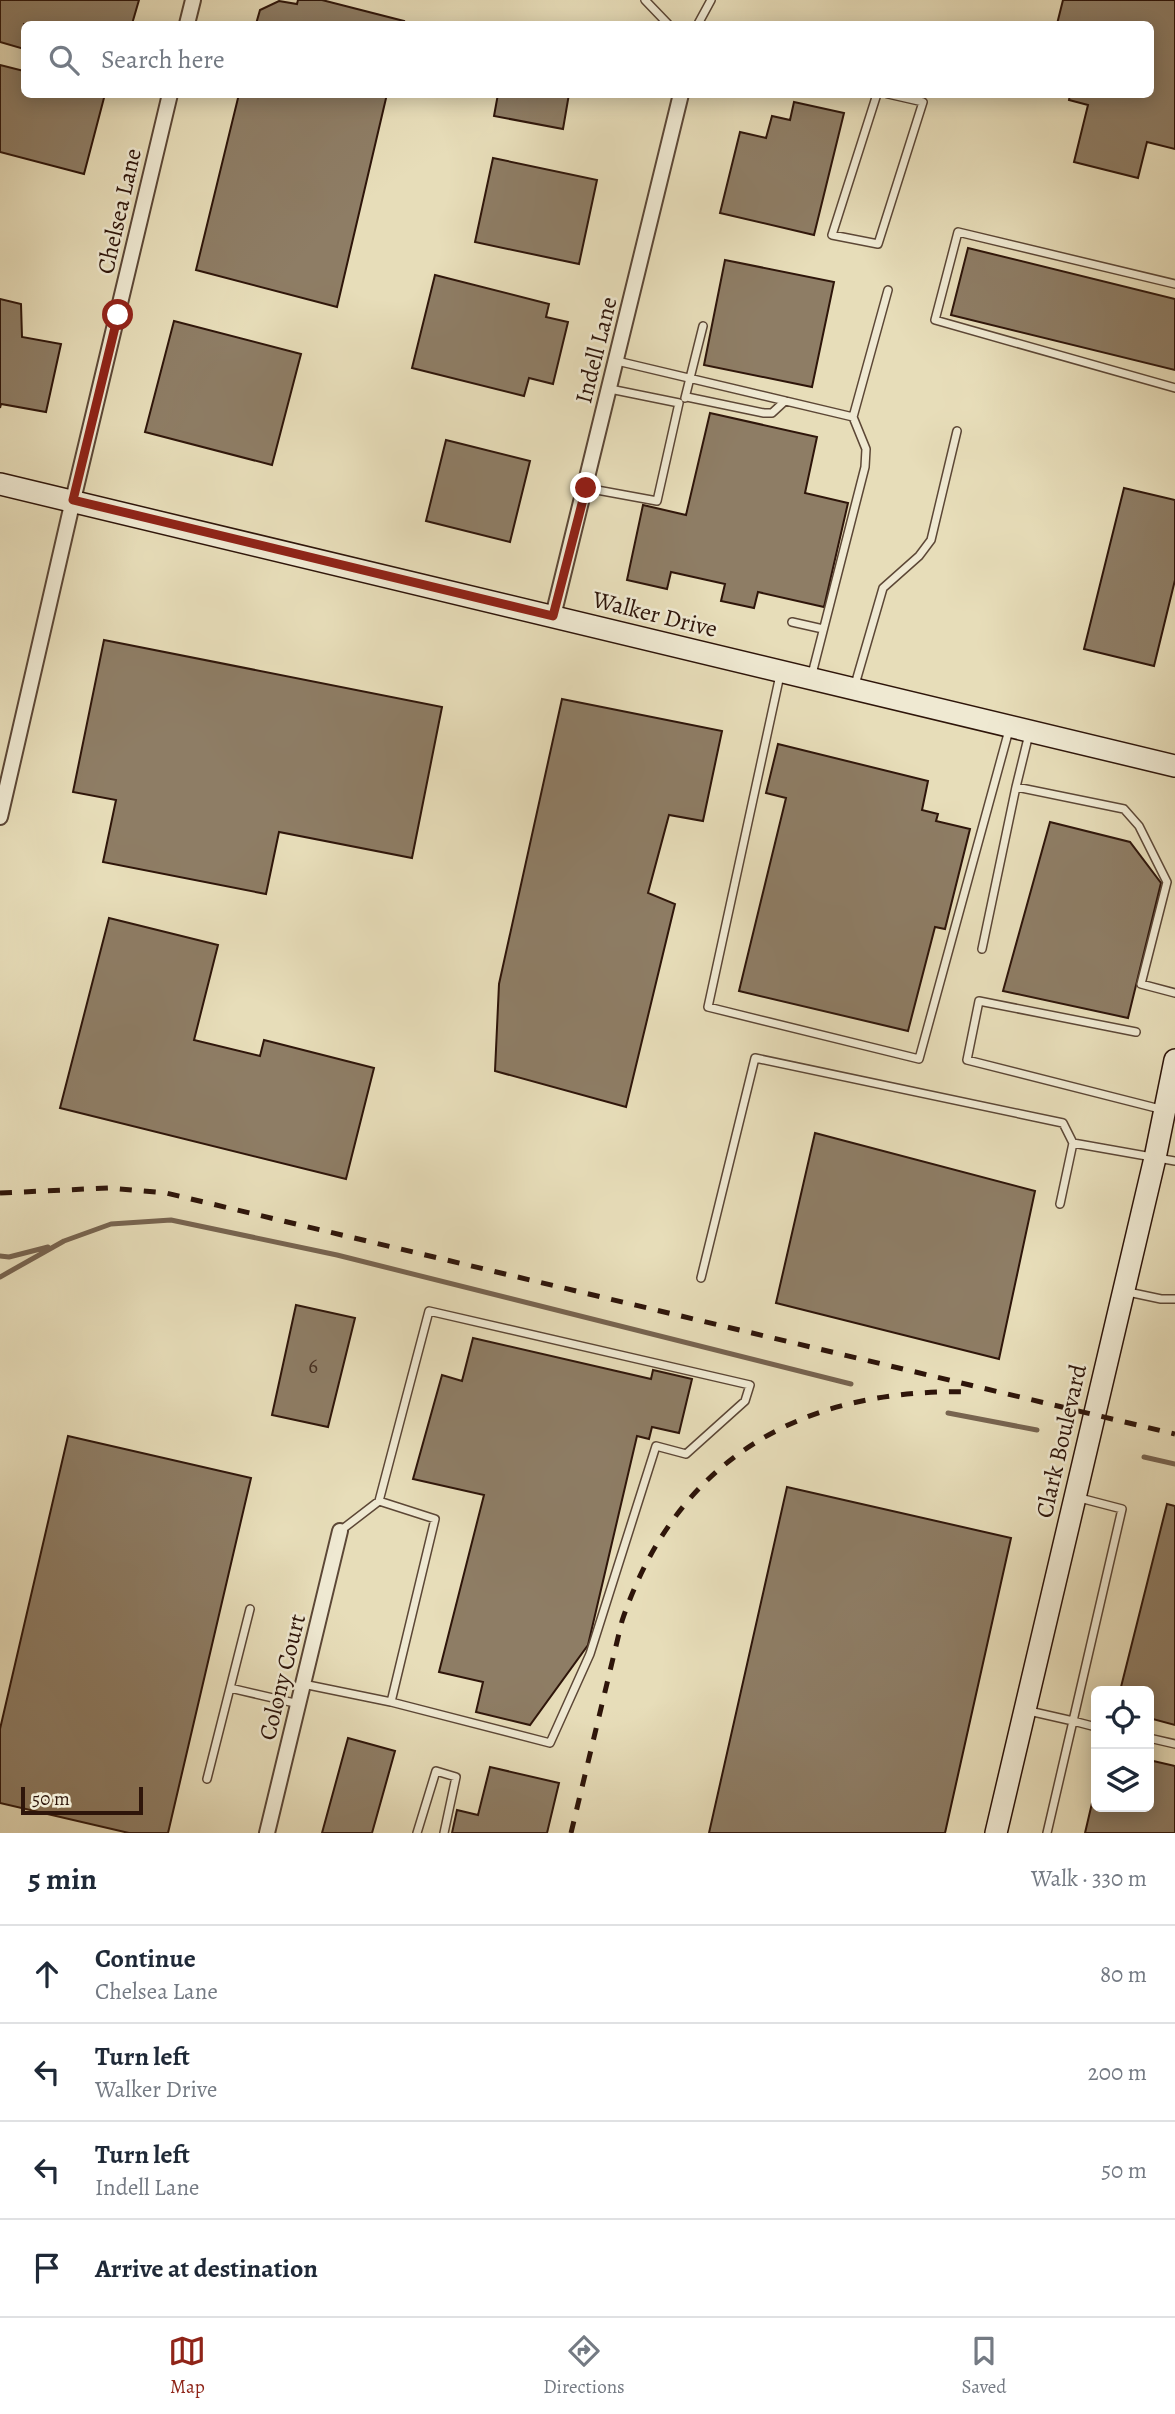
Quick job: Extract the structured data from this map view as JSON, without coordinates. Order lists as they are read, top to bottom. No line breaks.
{"streets":{"street":["Chelsea Lane","Indell Lane","Walker Drive","Clark Boulevard","Colony Court"]},"crossings":[["Chelsea Lane","Walker Drive"],["Indell Lane","Walker Drive"]],"house_numbers":["6"],"scale_bar":"50 m","page":{"search":"Search here","scale":"50 m","heading":["5 min","Walk · 330 m"],"list":[["Continue","Chelsea Lane","80 m"],["Turn left","Walker Drive","200 m"],["Turn left","Indell Lane","50 m"],"Arrive at destination"],"nav":["Map","Directions","Saved"]}}
